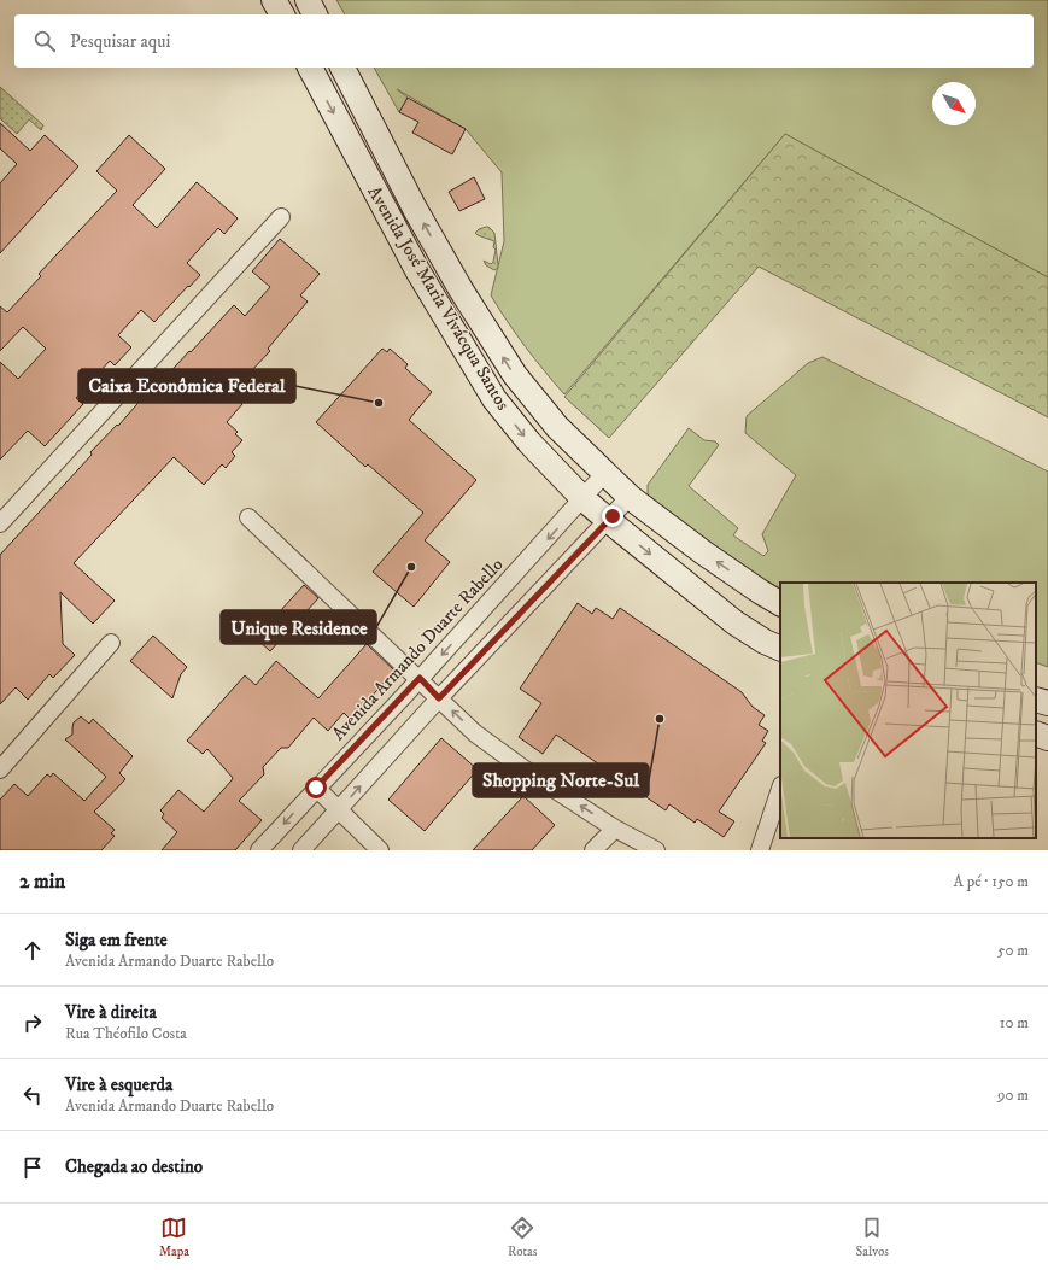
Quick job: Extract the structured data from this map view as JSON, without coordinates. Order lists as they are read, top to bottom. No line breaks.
{"streets":{"main road":["Avenida José Maria Vivácqua Santos"],"street":["Avenida Armando Duarte Rabello"]},"crossings":[["Avenida José Maria Vivácqua Santos","Avenida Armando Duarte Rabello"]],"places":["Caixa Econômica Federal","Unique Residence","Shopping Norte-Sul"],"north":"bottom right","page":{"search":"Pesquisar aqui","heading":["2 min","A pé · 150 m"],"list":[["Siga em frente","Avenida Armando Duarte Rabello","50 m"],["Vire à direita","Rua Théofilo Costa","10 m"],["Vire à esquerda","Avenida Armando Duarte Rabello","90 m"],"Chegada ao destino"],"nav":["Mapa","Rotas","Salvos"]}}
